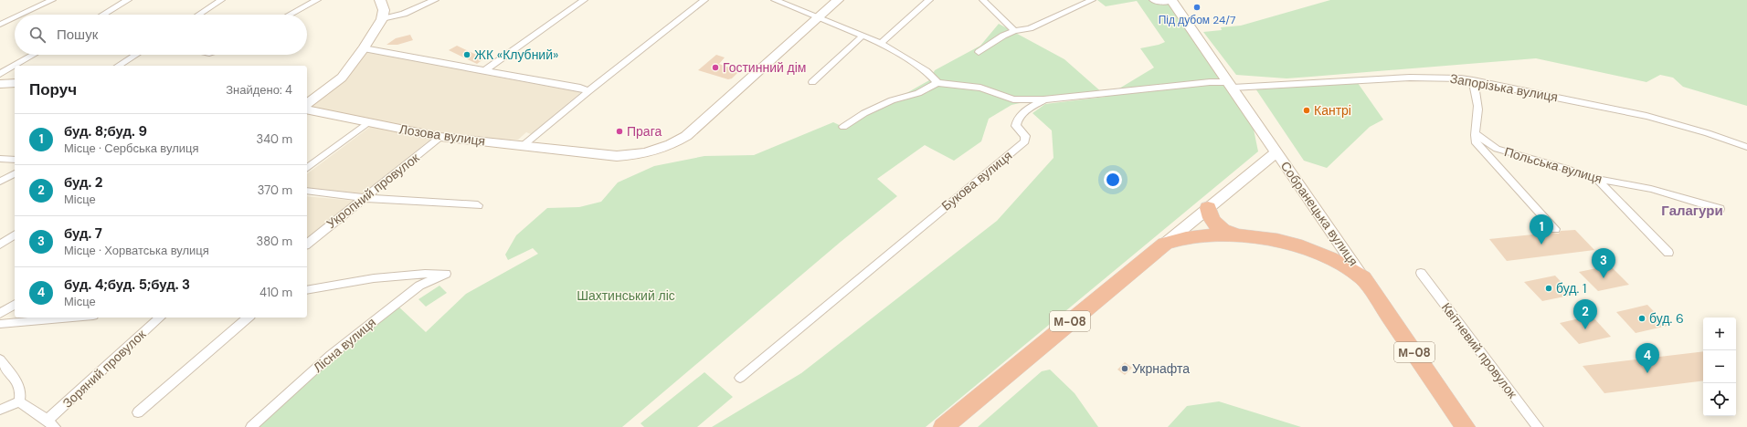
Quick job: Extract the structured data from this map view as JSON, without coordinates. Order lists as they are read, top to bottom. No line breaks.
{"streets":{"highway":["Собранецька вулиця","М-08"],"street":["Запорізька вулиця","Лозова вулиця","Польська вулиця","Букова вулиця","Укропний провулок","Лісна вулиця","Квітневий провулок","Зоряний провулок"]},"crossings":[["Запорізька вулиця","Букова вулиця"],["Запорізька вулиця","Собранецька вулиця"],["Лозова вулиця","Укропний провулок"],["Букова вулиця","Собранецька вулиця"],["Собранецька вулиця","М-08"]],"districts":["Галагури"],"parks":["Шахтинський ліс"],"places":["Під дубом 24/7","ЖК «Клубний»","Гостинний дім","Кантрі","Прага","буд. 1","буд. 6","Укрнафта"],"page":{"search":"Пошук","heading":["Поруч","Знайдено: 4"],"list":[{"mark":"1","name":"буд. 8;буд. 9","note":"Місце · Сербська вулиця","value":"340 m"},{"mark":"2","name":"буд. 2","note":"Місце","value":"370 m"},{"mark":"3","name":"буд. 7","note":"Місце · Хорватська вулиця","value":"380 m"},{"mark":"4","name":"буд. 4;буд. 5;буд. 3","note":"Місце","value":"410 m"}],"pins":["1","3","2","4"],"map_buttons":["+","−"]}}
